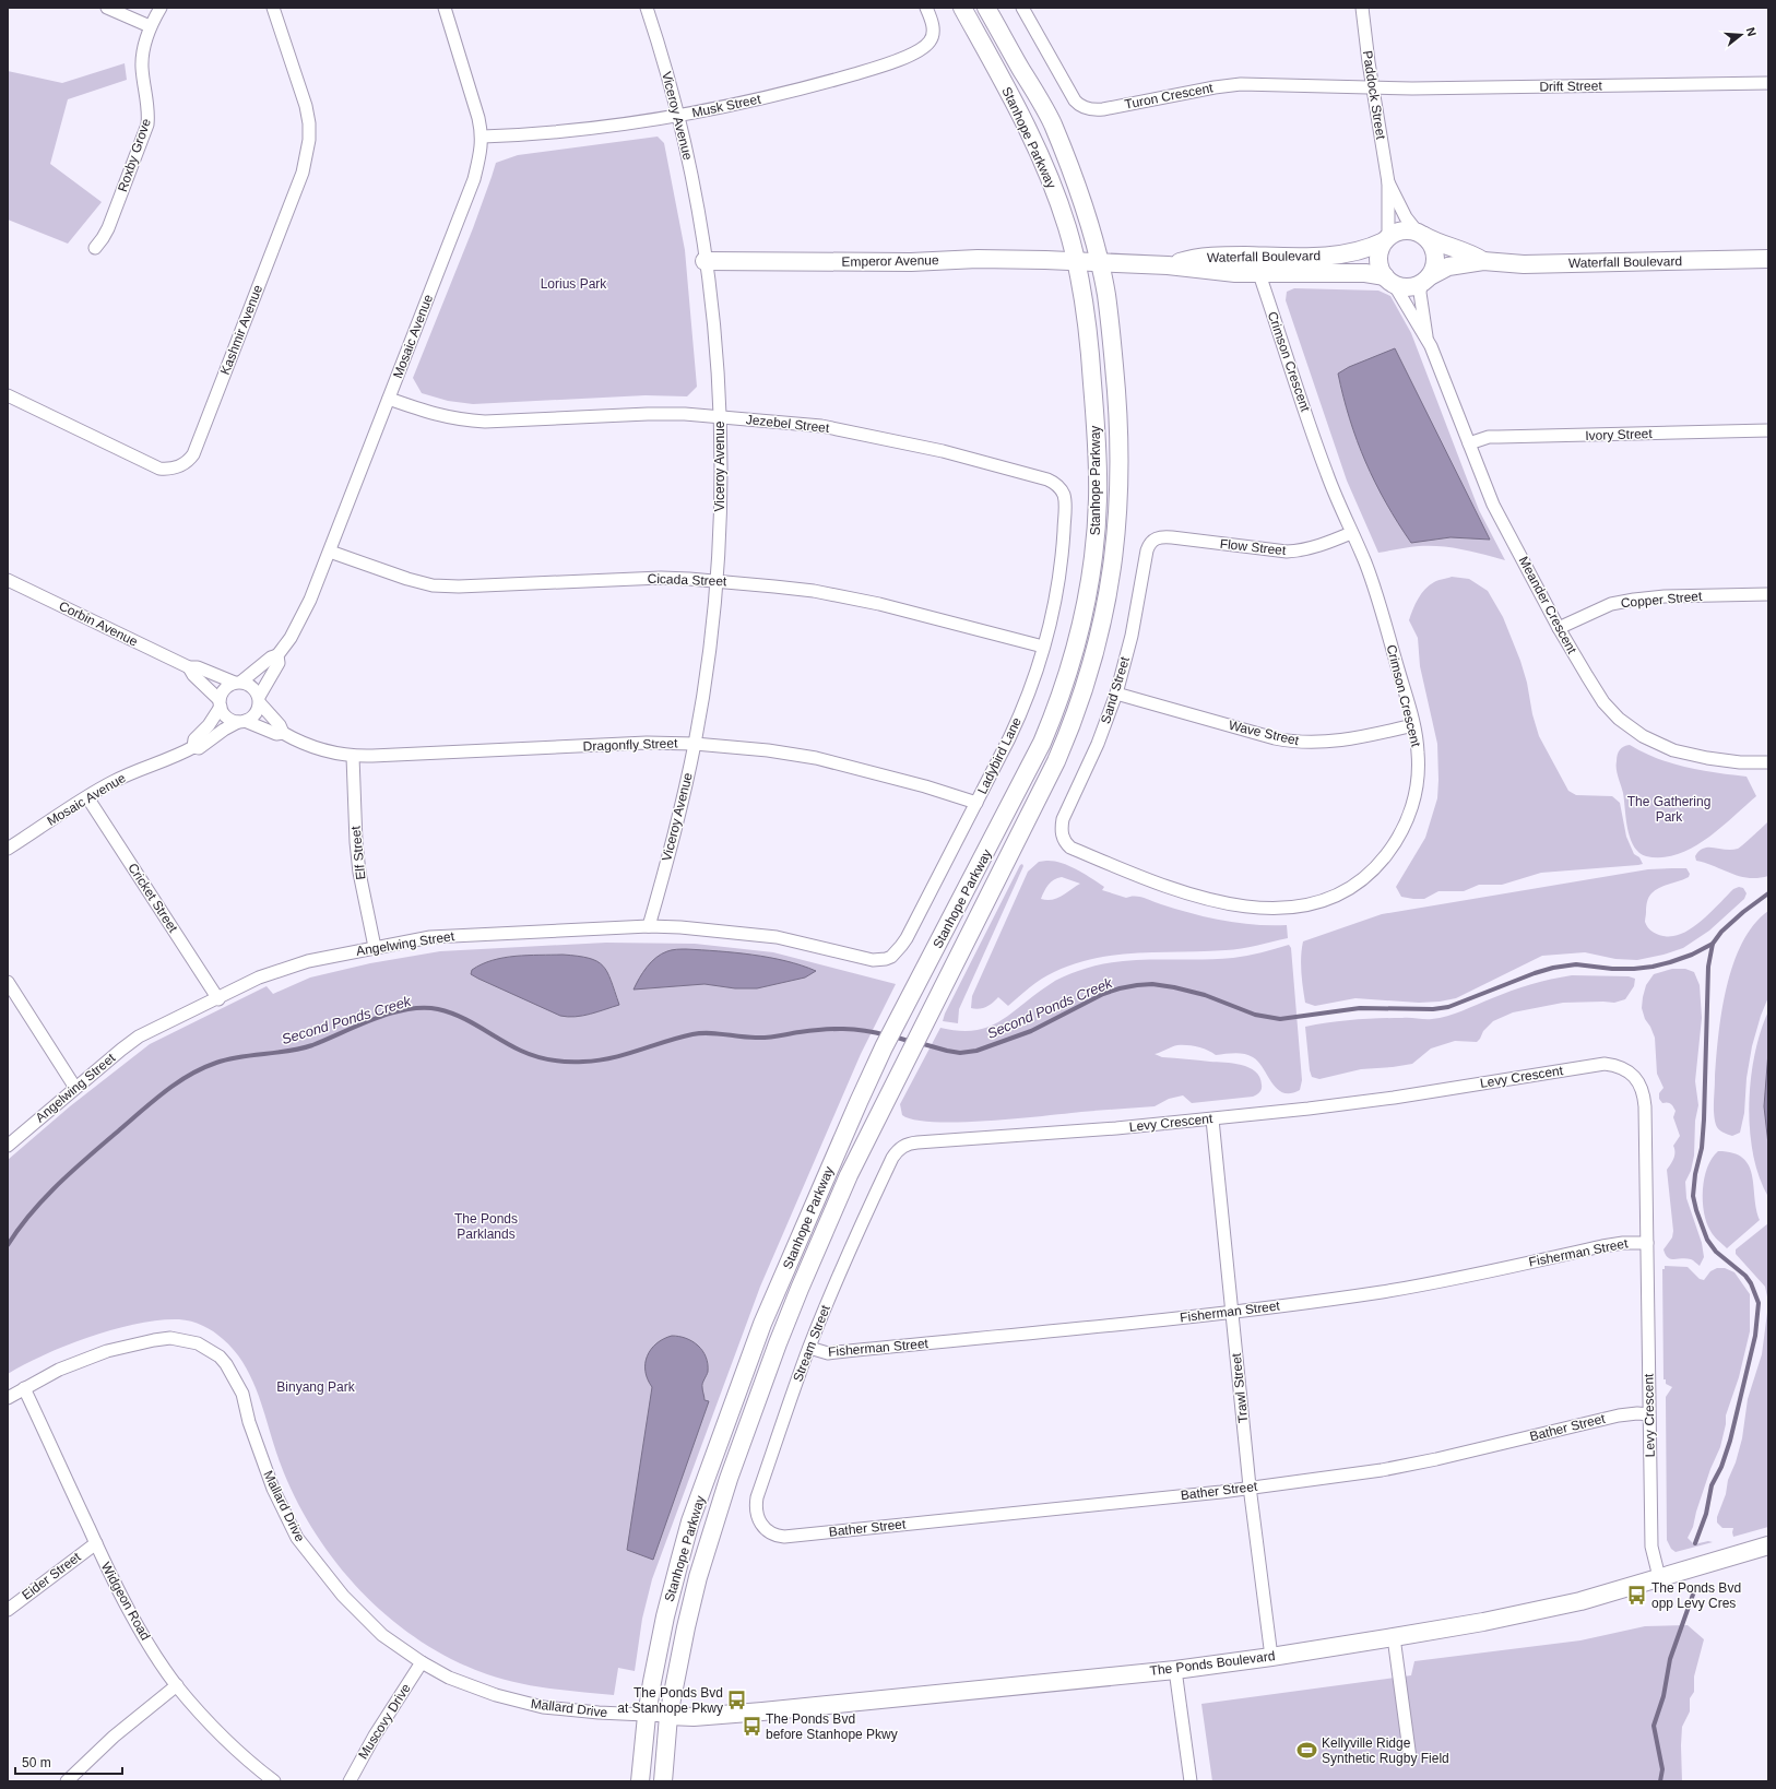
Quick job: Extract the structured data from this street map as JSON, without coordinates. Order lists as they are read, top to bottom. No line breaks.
{"streets":{"main road":["Stanhope Parkway","Waterfall Boulevard","Emperor Avenue","The Ponds Boulevard"],"street":["Drift Street","Paddock Street","Turon Crescent","Musk Street","Viceroy Avenue","Roxby Grove","Kashmir Avenue","Mosaic Avenue","Crimson Crescent","Jezebel Street","Ivory Street","Flow Street","Cicada Street","Copper Street","Meander Crescent","Corbin Avenue","Sand Street","Wave Street","Dragonfly Street","Ladybird Lane","Elf Street","Cricket Street","Angelwing Street","Levy Crescent","Fisherman Street","Stream Street","Trawl Street","Bather Street","Mallard Drive","Eider Street","Widgeon Road","Muscovy Drive"]},"crossings":[["Drift Street","Paddock Street"],["Drift Street","Turon Crescent"],["Paddock Street","Turon Crescent"],["Paddock Street","Waterfall Boulevard"],["Paddock Street","Meander Crescent"],["Musk Street","Viceroy Avenue"],["Musk Street","Mosaic Avenue"],["Viceroy Avenue","Emperor Avenue"],["Viceroy Avenue","Jezebel Street"],["Viceroy Avenue","Cicada Street"],["Viceroy Avenue","Dragonfly Street"],["Viceroy Avenue","Angelwing Street"],["Stanhope Parkway","Waterfall Boulevard"],["Stanhope Parkway","Emperor Avenue"],["Stanhope Parkway","Mallard Drive"],["Stanhope Parkway","The Ponds Boulevard"],["Waterfall Boulevard","Emperor Avenue"],["Waterfall Boulevard","Crimson Crescent"],["Waterfall Boulevard","Meander Crescent"],["Mosaic Avenue","Jezebel Street"],["Mosaic Avenue","Cicada Street"],["Mosaic Avenue","Corbin Avenue"],["Mosaic Avenue","Dragonfly Street"],["Mosaic Avenue","Cricket Street"],["Crimson Crescent","Flow Street"],["Crimson Crescent","Sand Street"],["Crimson Crescent","Wave Street"],["Jezebel Street","Ladybird Lane"],["Ivory Street","Meander Crescent"],["Flow Street","Sand Street"],["Cicada Street","Ladybird Lane"],["Copper Street","Meander Crescent"],["Corbin Avenue","Dragonfly Street"],["Sand Street","Wave Street"],["Dragonfly Street","Ladybird Lane"],["Dragonfly Street","Elf Street"],["Ladybird Lane","Angelwing Street"],["Elf Street","Angelwing Street"],["Cricket Street","Angelwing Street"],["Levy Crescent","Fisherman Street"],["Levy Crescent","Stream Street"],["Levy Crescent","Trawl Street"],["Levy Crescent","Bather Street"],["Levy Crescent","The Ponds Boulevard"],["Fisherman Street","Stream Street"],["Fisherman Street","Trawl Street"],["Stream Street","Bather Street"],["Trawl Street","Bather Street"],["Trawl Street","The Ponds Boulevard"],["Mallard Drive","Widgeon Road"],["Mallard Drive","The Ponds Boulevard"],["Mallard Drive","Muscovy Drive"],["Eider Street","Widgeon Road"]],"water":["Second Ponds Creek"],"parks":["Lorius Park","The Gathering Park","The Ponds Parklands","Binyang Park"],"places":{"bus stop":["The Ponds Bvd opp Levy Cres","The Ponds Bvd at Stanhope Pkwy","The Ponds Bvd before Stanhope Pkwy"],"sports":["Kellyville Ridge Synthetic Rugby Field"]},"scale_bar":"50 m","north":"right"}
